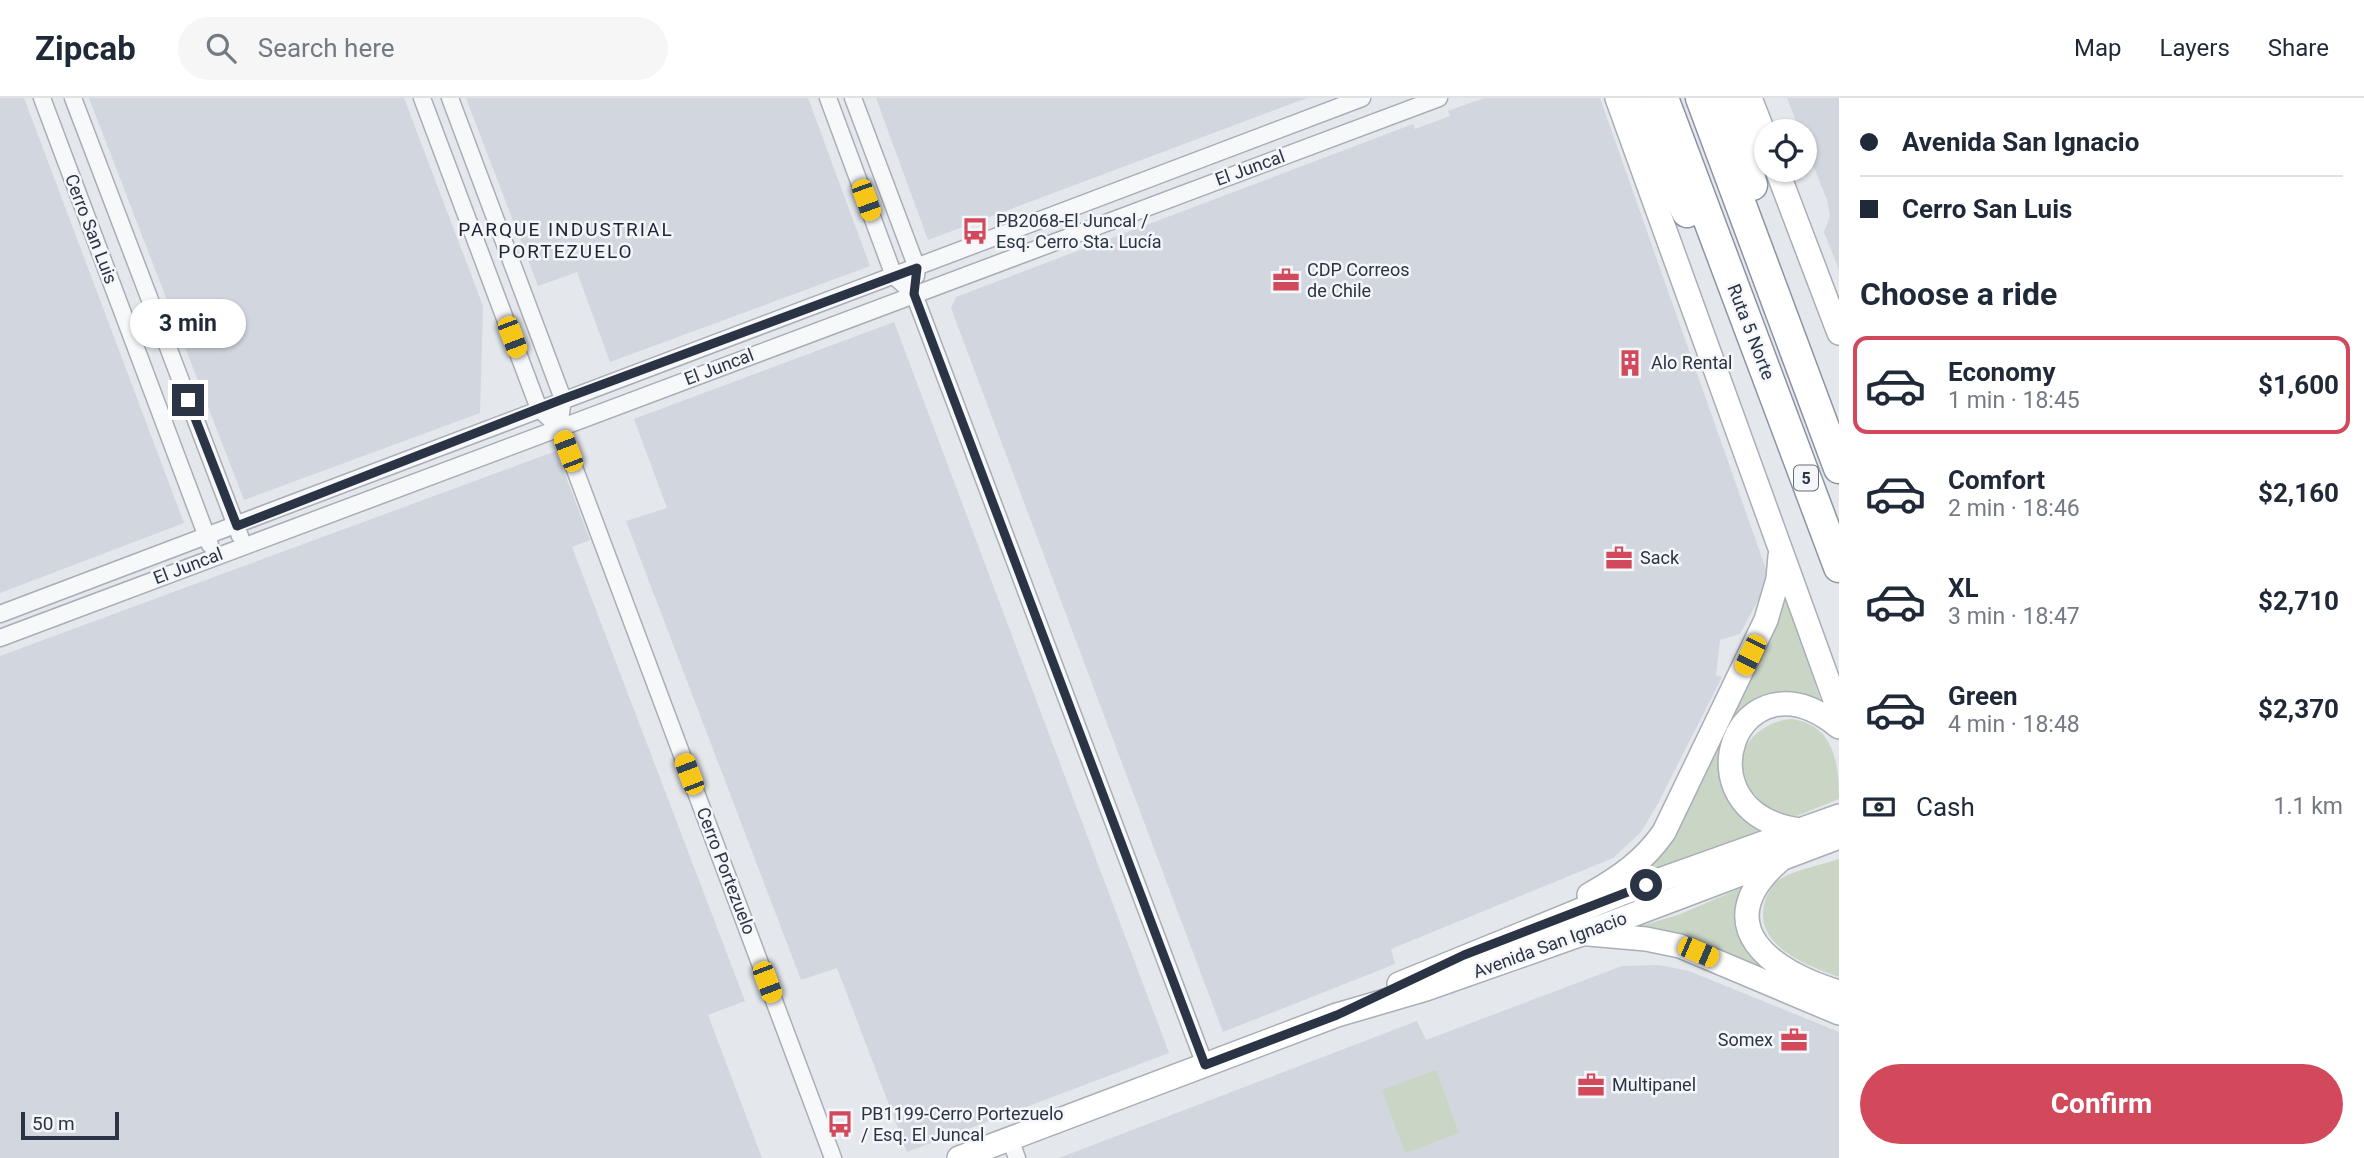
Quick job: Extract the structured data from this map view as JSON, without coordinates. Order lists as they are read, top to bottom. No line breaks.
{"streets":{"highway":["Ruta 5 Norte","5"],"main road":["Avenida San Ignacio"],"street":["El Juncal","Cerro San Luis","Cerro Portezuelo"]},"crossings":[["El Juncal","Cerro San Luis"],["El Juncal","Cerro Portezuelo"]],"districts":["PARQUE INDUSTRIAL PORTEZUELO"],"places":{"bus stop":["PB2068-El Juncal / Esq. Cerro Sta. Lucía","PB1199-Cerro Portezuelo / Esq. El Juncal"],"office":["CDP Correos de Chile","Sack","Somex","Multipanel"],"building":["Alo Rental"]},"scale_bar":"50 m","page":{"header":"Zipcab","search":"Search here","nav":["Map","Layers","Share"],"banner":["Avenida San Ignacio","Cerro San Luis"],"heading":"Choose a ride","bubble":"3 min","list":[{"name":"Economy","note":"1 min · 18:45","value":"$1,600"},{"name":"Comfort","note":"2 min · 18:46","value":"$2,160"},{"name":"XL","note":"3 min · 18:47","value":"$2,710"},{"name":"Green","note":"4 min · 18:48","value":"$2,370"}],"pay":["Cash","1.1 km"],"buttons":"Confirm","scale":"50 m"}}
